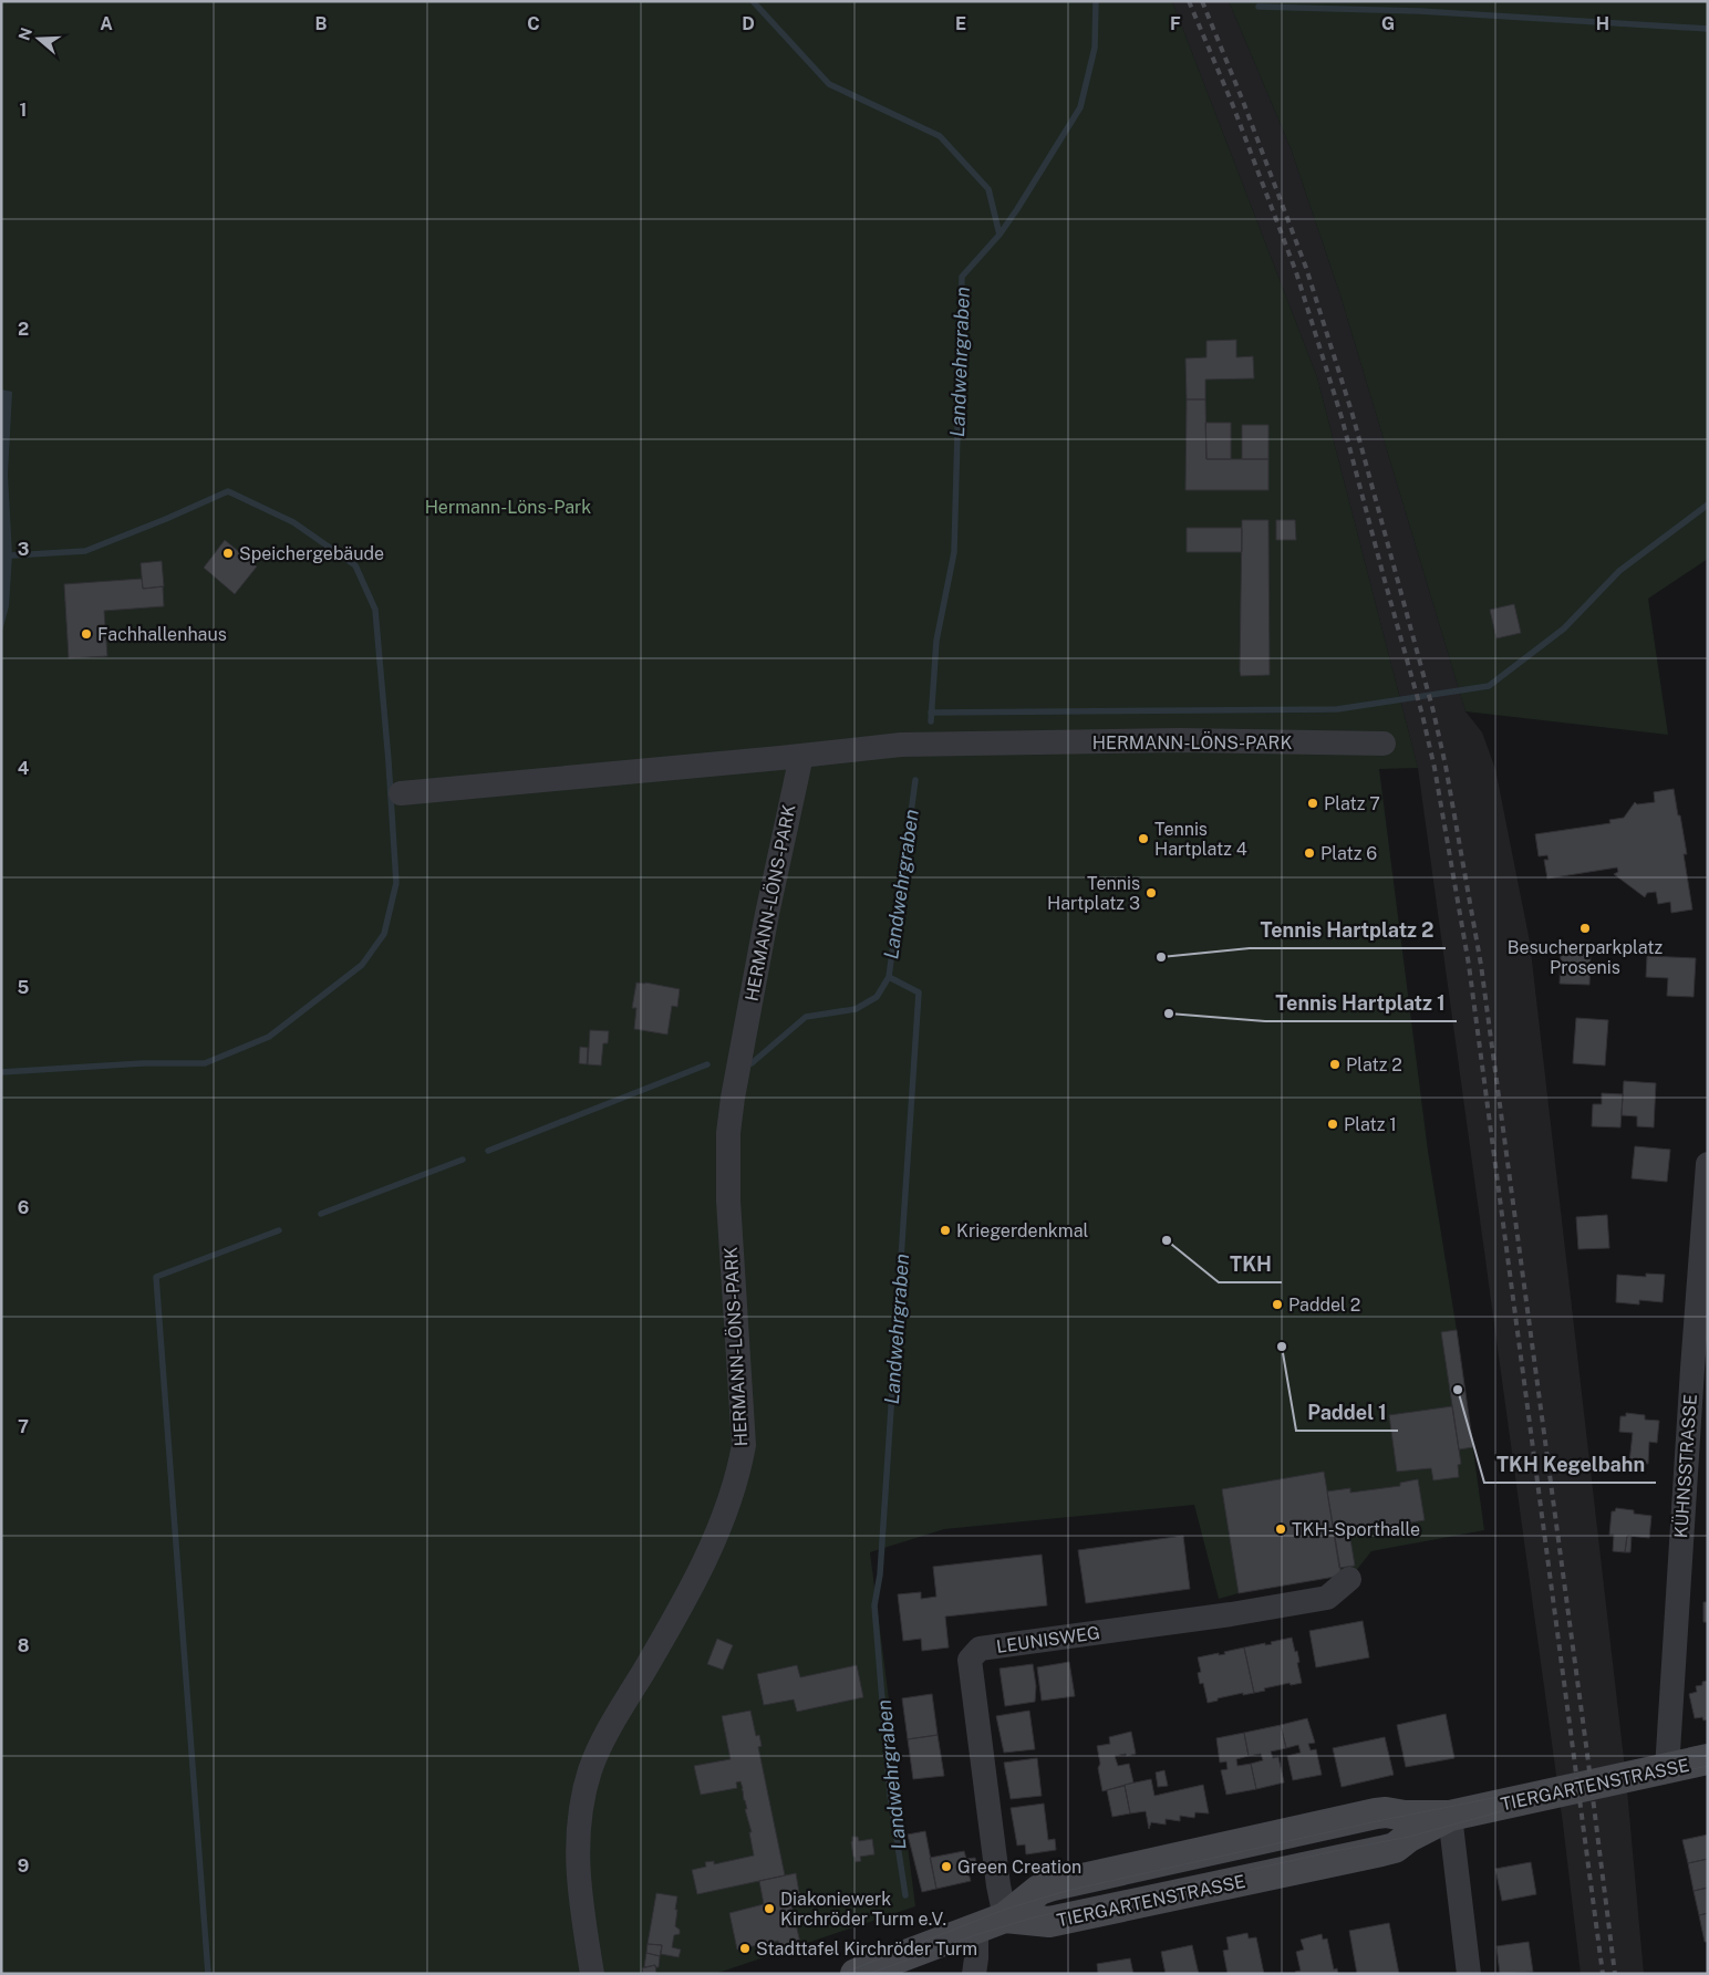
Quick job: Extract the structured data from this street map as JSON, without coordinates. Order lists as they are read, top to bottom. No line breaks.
{"streets":{"main road":["TIERGARTENSTRASSE"],"street":["HERMANN-LÖNS-PARK","KÜHNSSTRASSE","LEUNISWEG"]},"crossings":[["KÜHNSSTRASSE","TIERGARTENSTRASSE"],["LEUNISWEG","TIERGARTENSTRASSE"]],"water":["Landwehrgraben"],"parks":["Hermann-Löns-Park"],"places":["Speichergebäude","Fachhallenhaus","Platz 7","Tennis Hartplatz 4","Platz 6","Tennis Hartplatz 3","Besucherparkplatz Prosenis","Tennis Hartplatz 2","Tennis Hartplatz 1","Platz 2","Platz 1","Kriegerdenkmal","TKH","Paddel 2","Paddel 1","TKH Kegelbahn","TKH-Sporthalle","Green Creation","Diakoniewerk Kirchröder Turm e.V.","Stadttafel Kirchröder Turm"],"north":"left","grid":{"columns":["A","B","C","D","E","F","G","H"],"rows":["1","2","3","4","5","6","7","8","9"]}}
